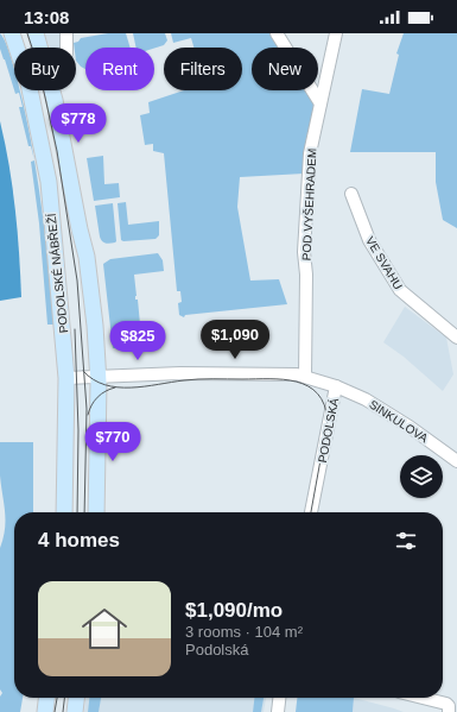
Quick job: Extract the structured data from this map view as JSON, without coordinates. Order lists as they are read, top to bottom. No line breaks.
{"streets":{"main road":["PODOLSKÉ NÁBŘEŽÍ"],"street":["POD VYŠEHRADEM","VE SVAHU","SINKULOVA","PODOLSKÁ"]},"crossings":[["POD VYŠEHRADEM","PODOLSKÁ"],["PODOLSKÉ NÁBŘEŽÍ","PODOLSKÁ"],["SINKULOVA","PODOLSKÁ"]],"page":{"status":"13:08","chip":["Buy","Rent","Filters","New"],"price":["$778","$1,090","$825","$770"],"heading":"4 homes","list":[{"name":"$1,090/mo","note":"3 rooms · 104 m² · Podolská"}]}}
